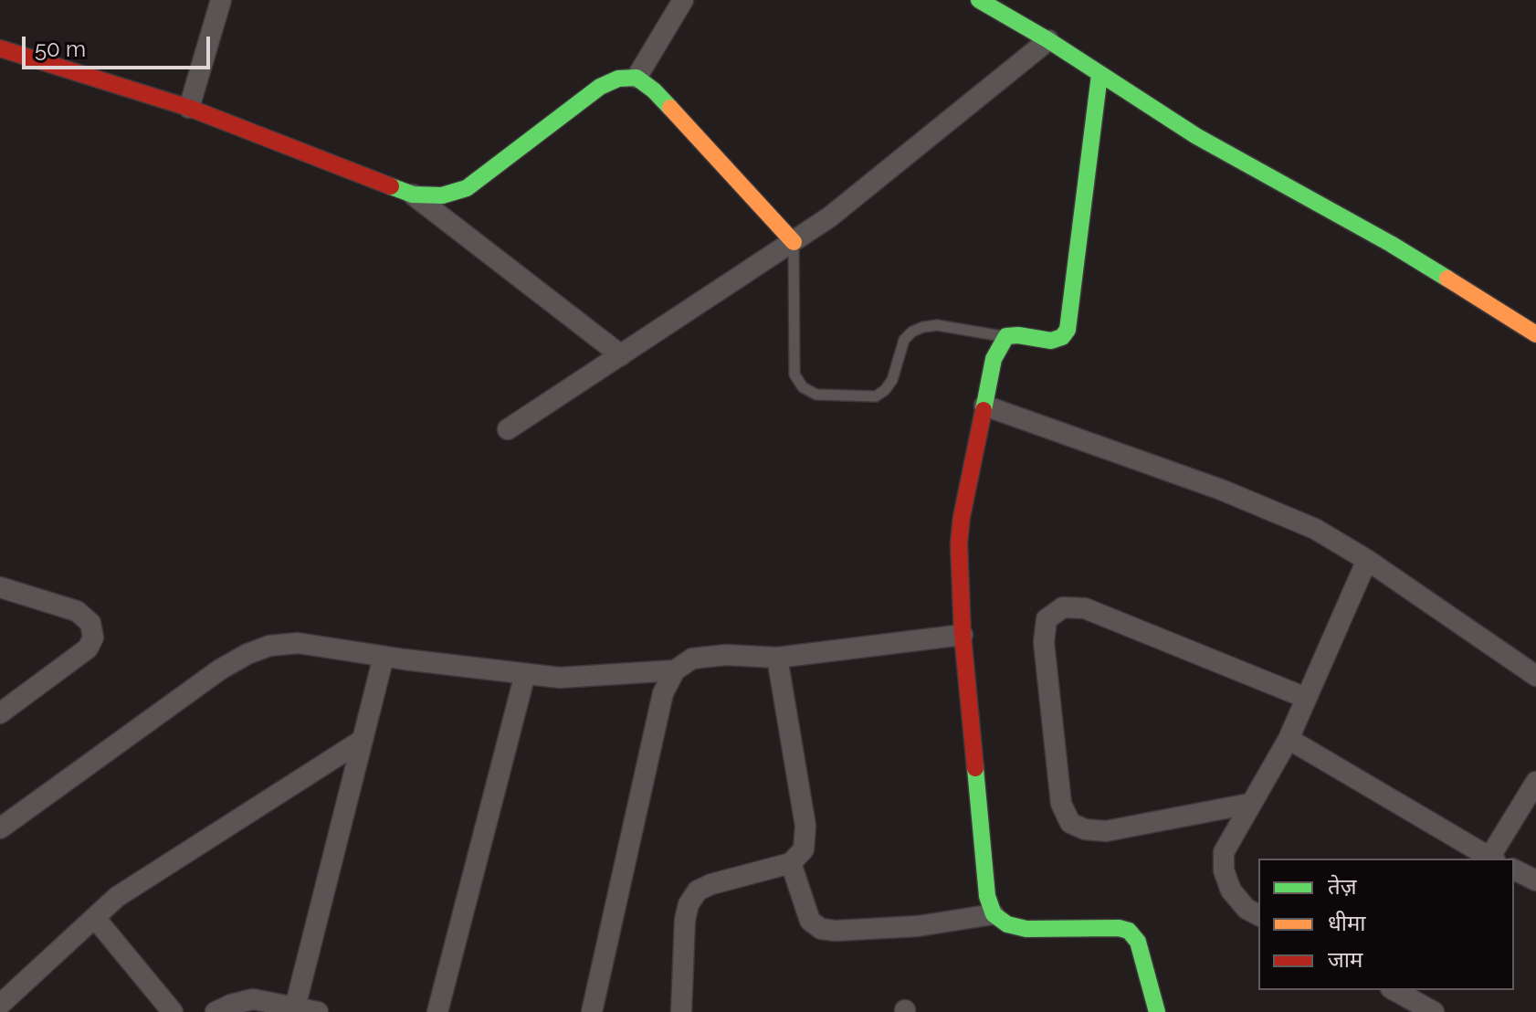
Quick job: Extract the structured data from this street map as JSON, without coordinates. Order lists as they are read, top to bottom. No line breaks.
{"legend":["तेज़","धीमा","जाम"],"scale_bar":"50 m"}
